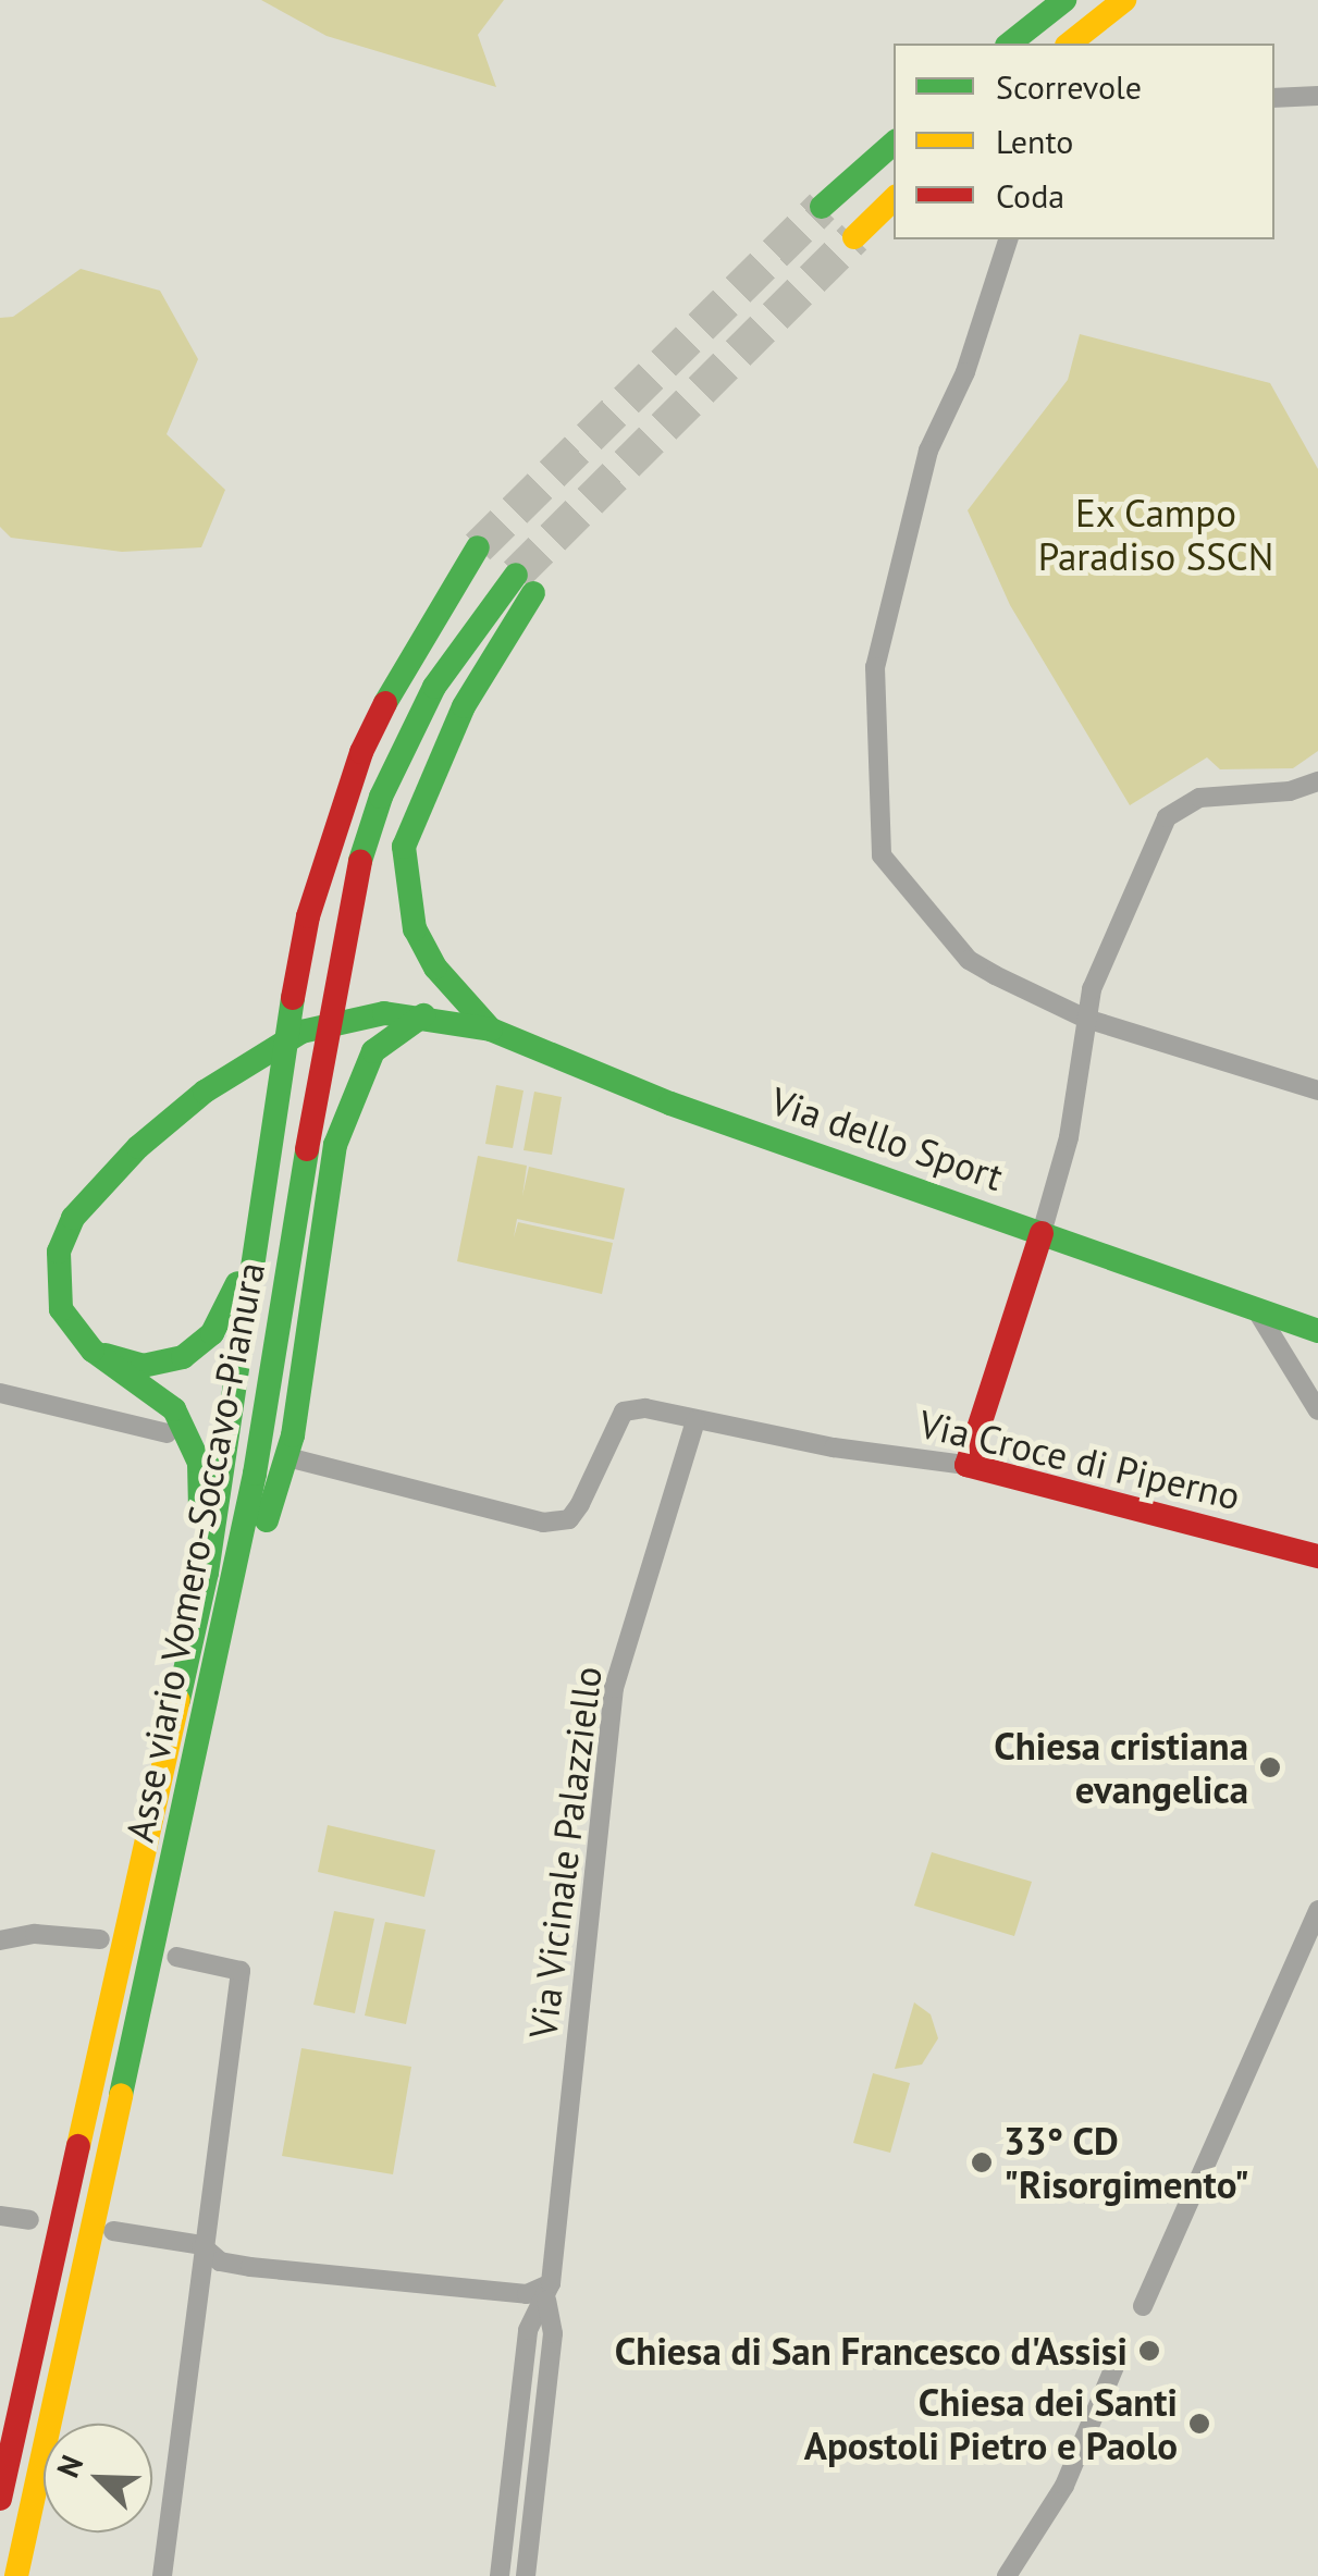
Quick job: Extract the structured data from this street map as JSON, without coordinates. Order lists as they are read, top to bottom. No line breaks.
{"streets":{"main road":["Via dello Sport","Via Croce di Piperno","Asse viario Vomero-Soccavo-Pianura"],"street":["Via Vicinale Palazziello"]},"crossings":[["Via dello Sport","Asse viario Vomero-Soccavo-Pianura"],["Via Croce di Piperno","Via Vicinale Palazziello"]],"parks":["Ex Campo Paradiso SSCN"],"places":["Chiesa cristiana evangelica","33° CD \"Risorgimento\"","Chiesa di San Francesco d'Assisi","Chiesa dei Santi Apostoli Pietro e Paolo"],"legend":["Scorrevole","Lento","Coda"],"north":"top left"}
